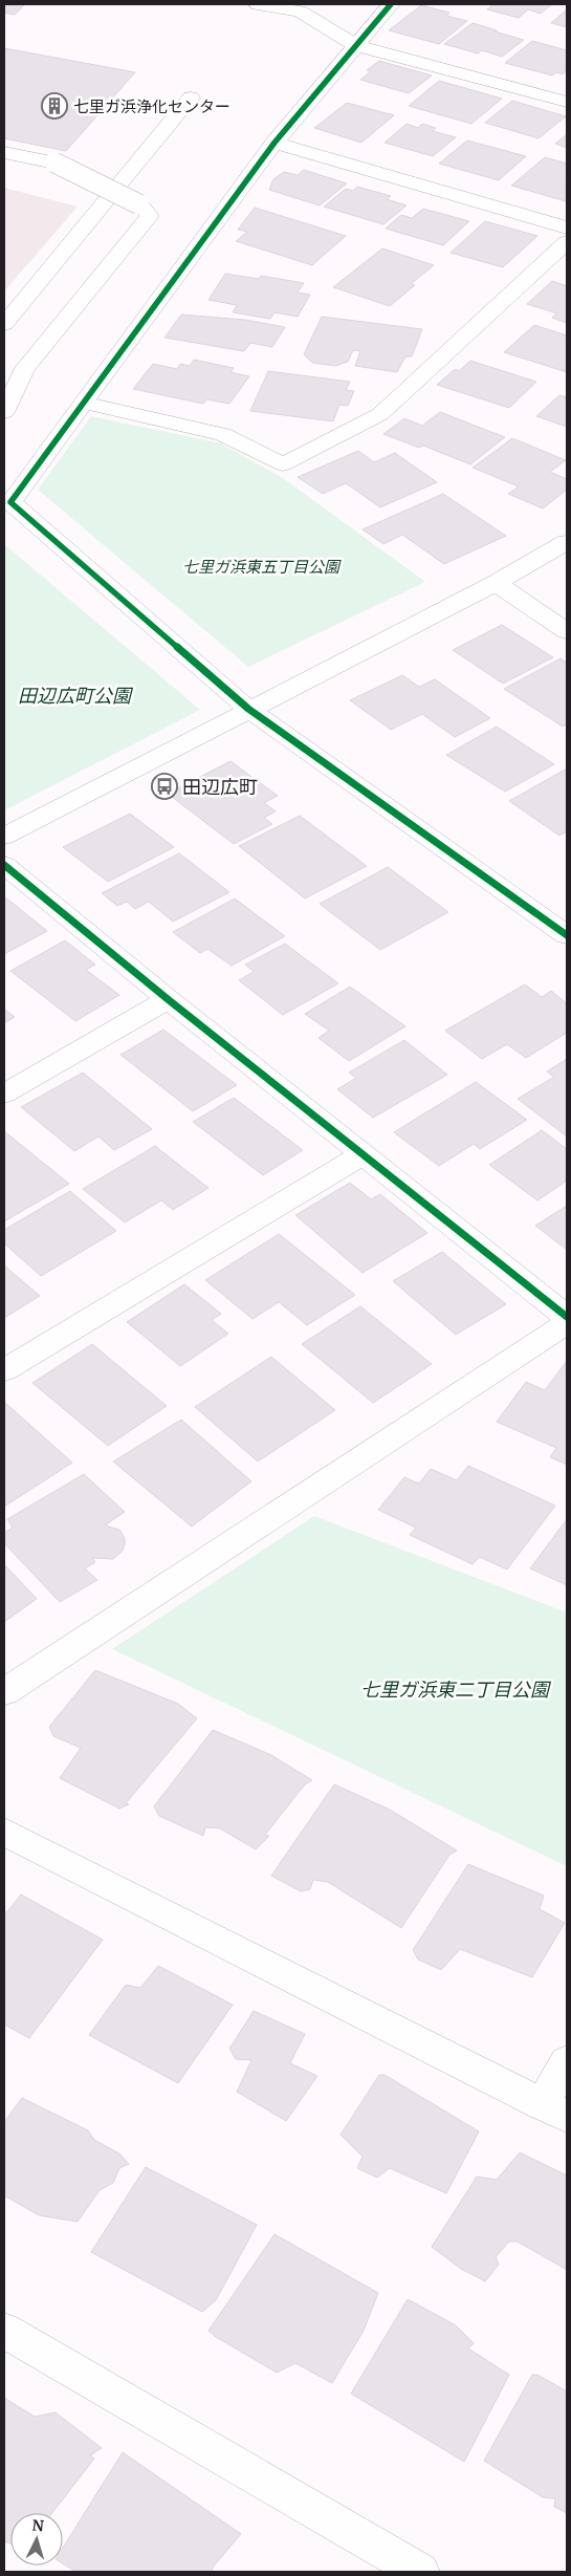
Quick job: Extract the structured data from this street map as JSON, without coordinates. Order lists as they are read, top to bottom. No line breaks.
{"parks":["七里ガ浜東五丁目公園","田辺広町公園","七里ガ浜東二丁目公園"],"places":{"building":["七里ガ浜浄化センター"],"bus stop":["田辺広町"]},"north":"top"}
